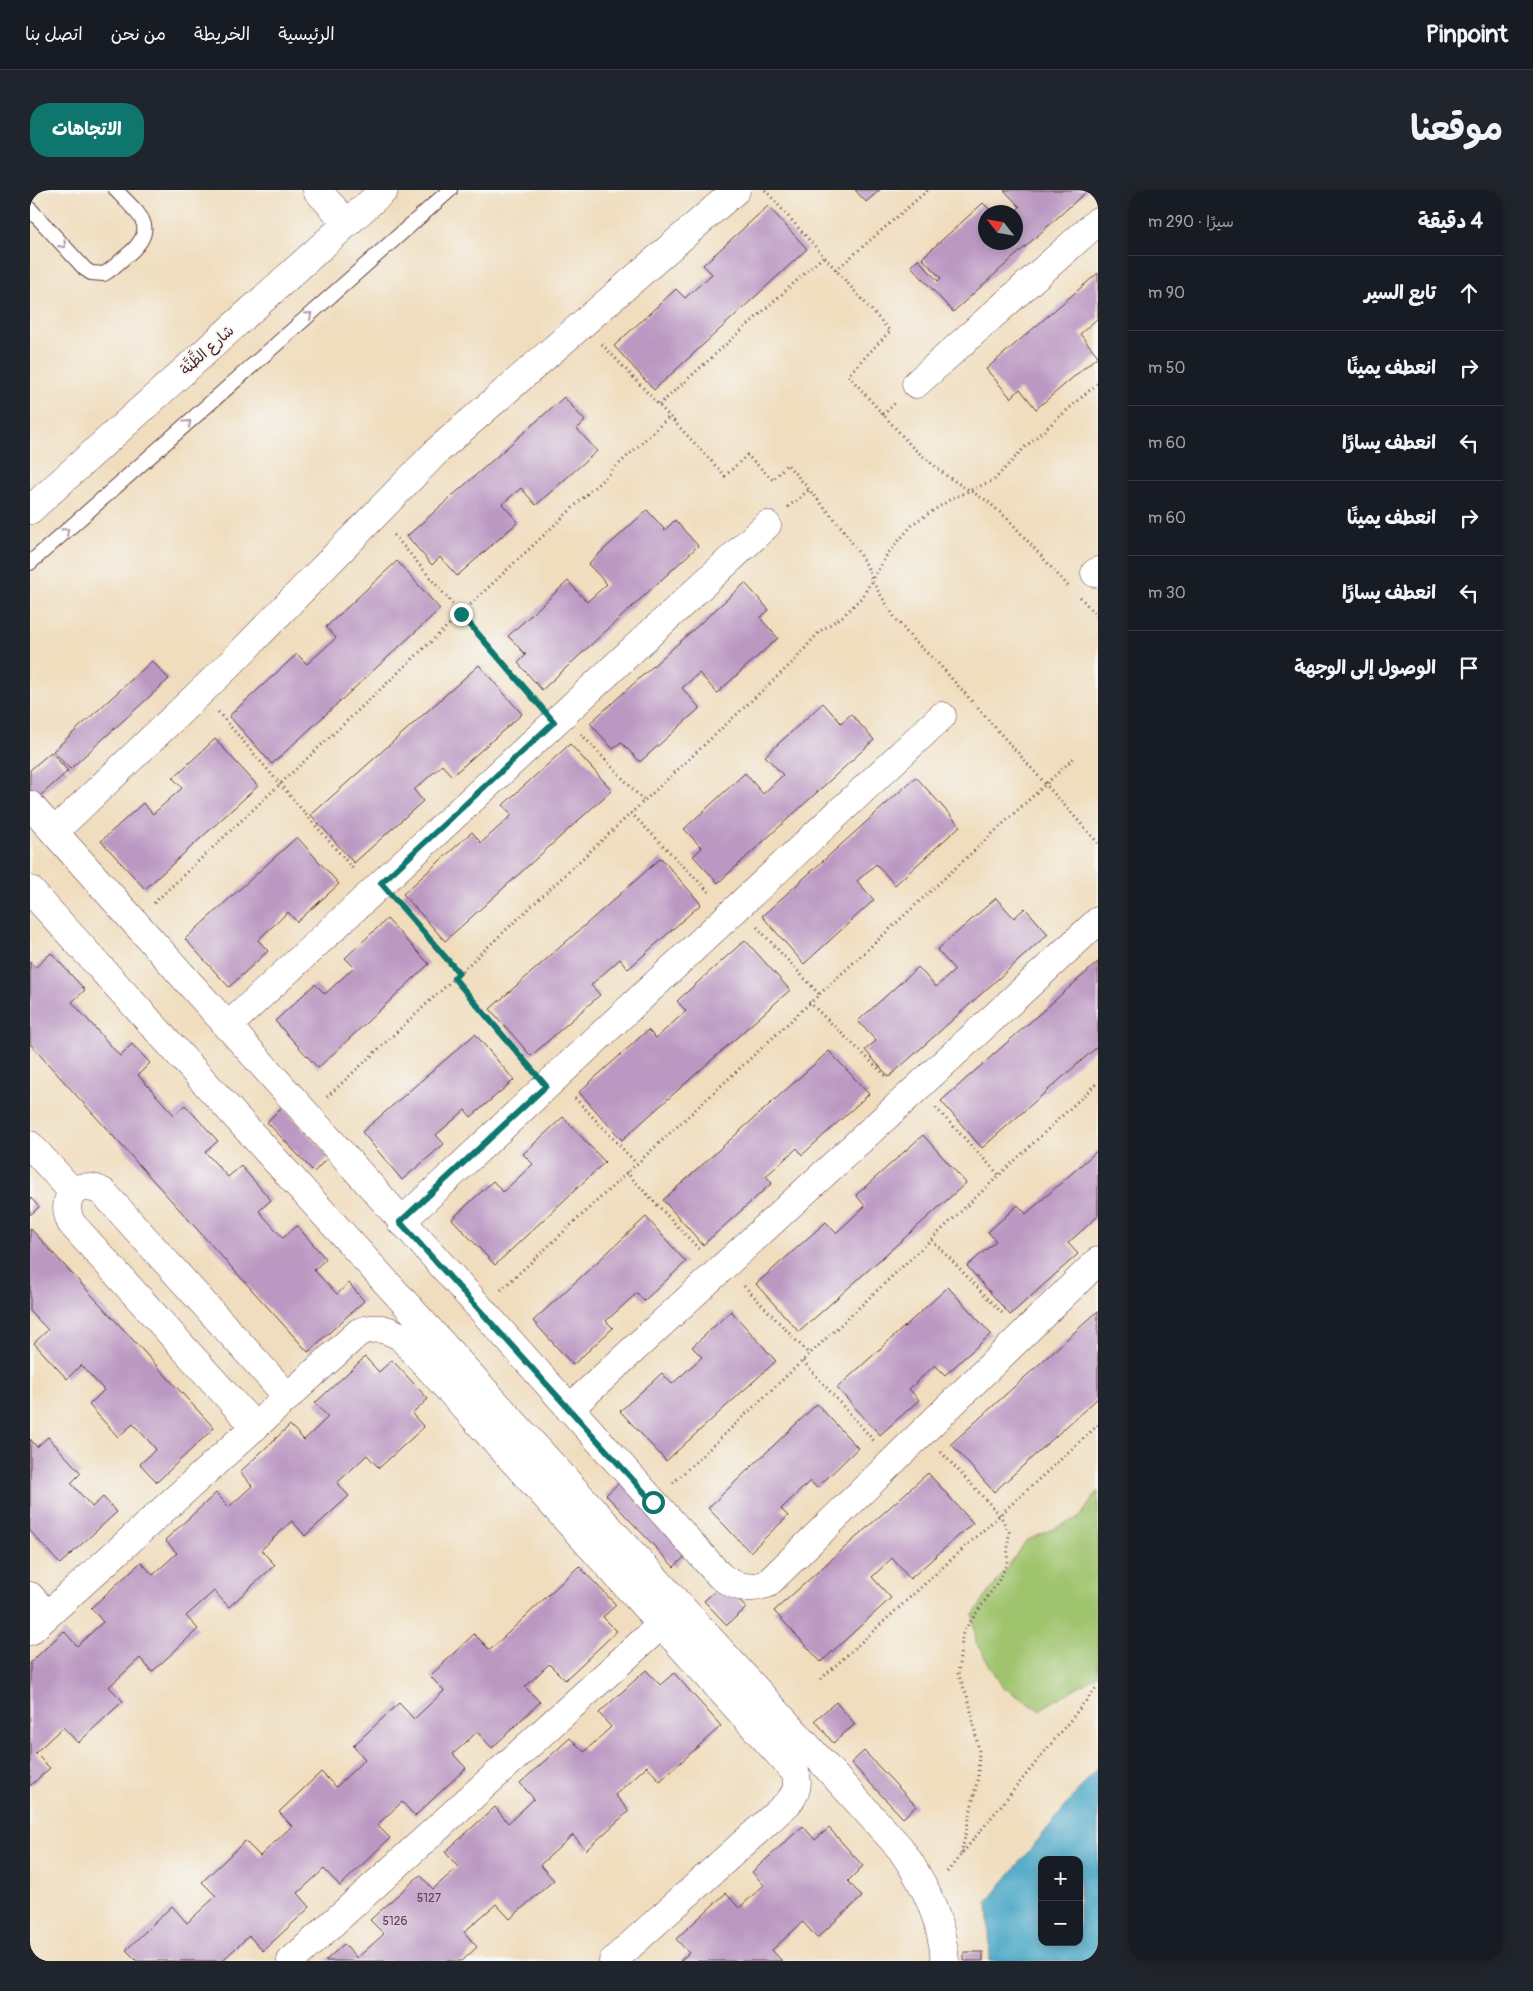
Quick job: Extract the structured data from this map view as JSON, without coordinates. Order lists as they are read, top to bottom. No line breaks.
{"streets":{"street":["شارع الظَّنَّة"]},"house_numbers":["5127","5126"],"north":"top left","page":{"header":"Pinpoint","nav":["الرئيسية","الخريطة","من نحن","اتصل بنا"],"title":"موقعنا","buttons":"الاتجاهات","heading":["4 دقيقة","سيرًا · 290 m"],"list":[["تابع السير","90 m"],["انعطف يمينًا","50 m"],["انعطف يسارًا","60 m"],["انعطف يمينًا","60 m"],["انعطف يسارًا","30 m"],"الوصول إلى الوجهة"],"map_buttons":["+","−"]}}
